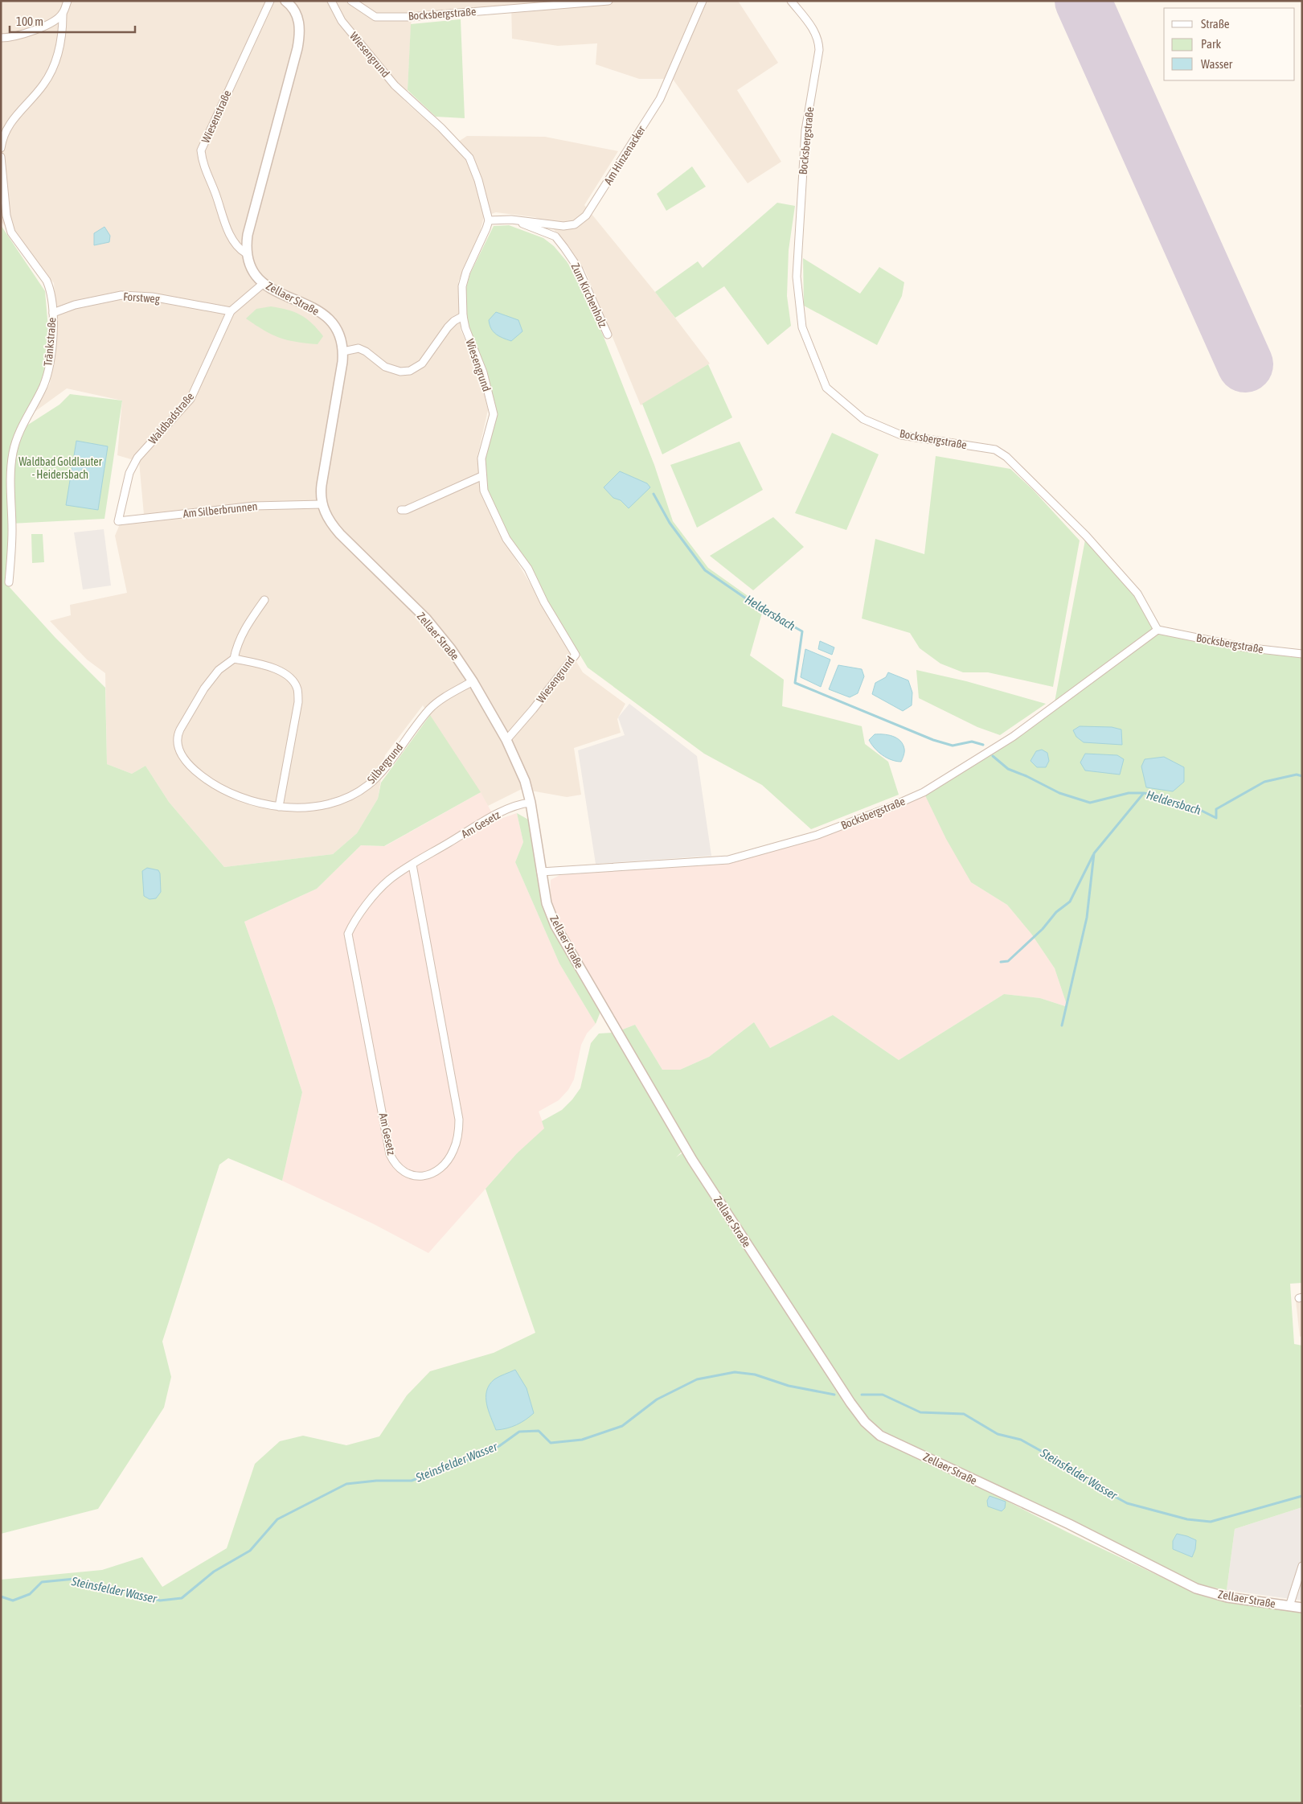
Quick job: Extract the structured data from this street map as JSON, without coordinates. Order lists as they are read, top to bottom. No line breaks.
{"streets":{"street":["Bocksbergstraße","Wiesengrund","Wiesenstraße","Am Hinzenacker","Zum Kirchenholz","Forstweg","Zellaer Straße","Tränkstraße","Waldbadstraße","Am Silberbrunnen","Silbergrund","Am Gesetz"]},"crossings":[["Bocksbergstraße","Zellaer Straße"],["Wiesengrund","Am Hinzenacker"],["Wiesengrund","Zellaer Straße"],["Wiesenstraße","Zellaer Straße"],["Am Hinzenacker","Zum Kirchenholz"],["Forstweg","Tränkstraße"],["Forstweg","Waldbadstraße"],["Zellaer Straße","Waldbadstraße"],["Zellaer Straße","Am Silberbrunnen"],["Zellaer Straße","Silbergrund"],["Zellaer Straße","Am Gesetz"],["Waldbadstraße","Am Silberbrunnen"]],"water":["Heldersbach","Steinsfelder Wasser"],"parks":["Waldbad Goldlauter - Heidersbach"],"legend":["Straße","Park","Wasser"],"scale_bar":"100 m"}
